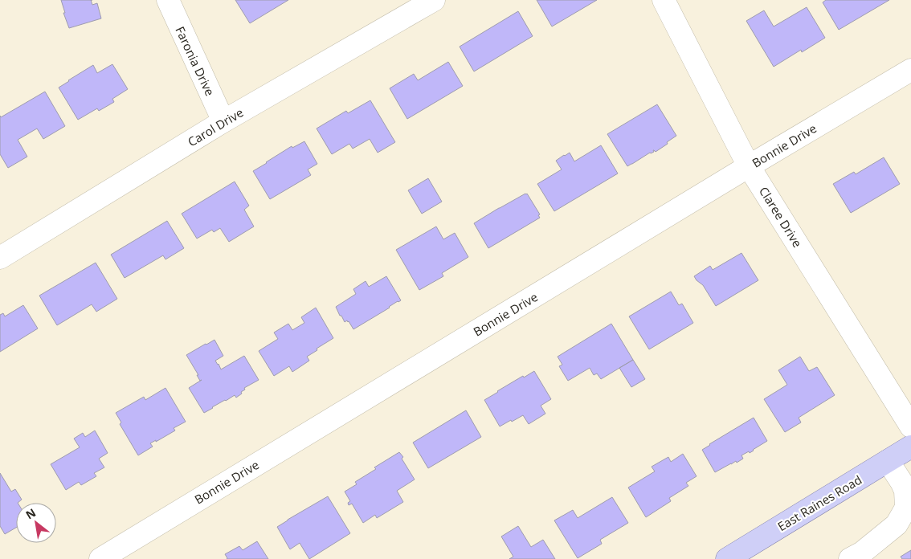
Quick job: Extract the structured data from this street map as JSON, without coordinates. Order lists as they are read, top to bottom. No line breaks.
{"streets":{"main road":["East Raines Road"],"street":["Faronia Drive","Carol Drive","Bonnie Drive","Claree Drive"]},"crossings":[["Faronia Drive","Carol Drive"],["Bonnie Drive","Claree Drive"]],"north":"top left"}
